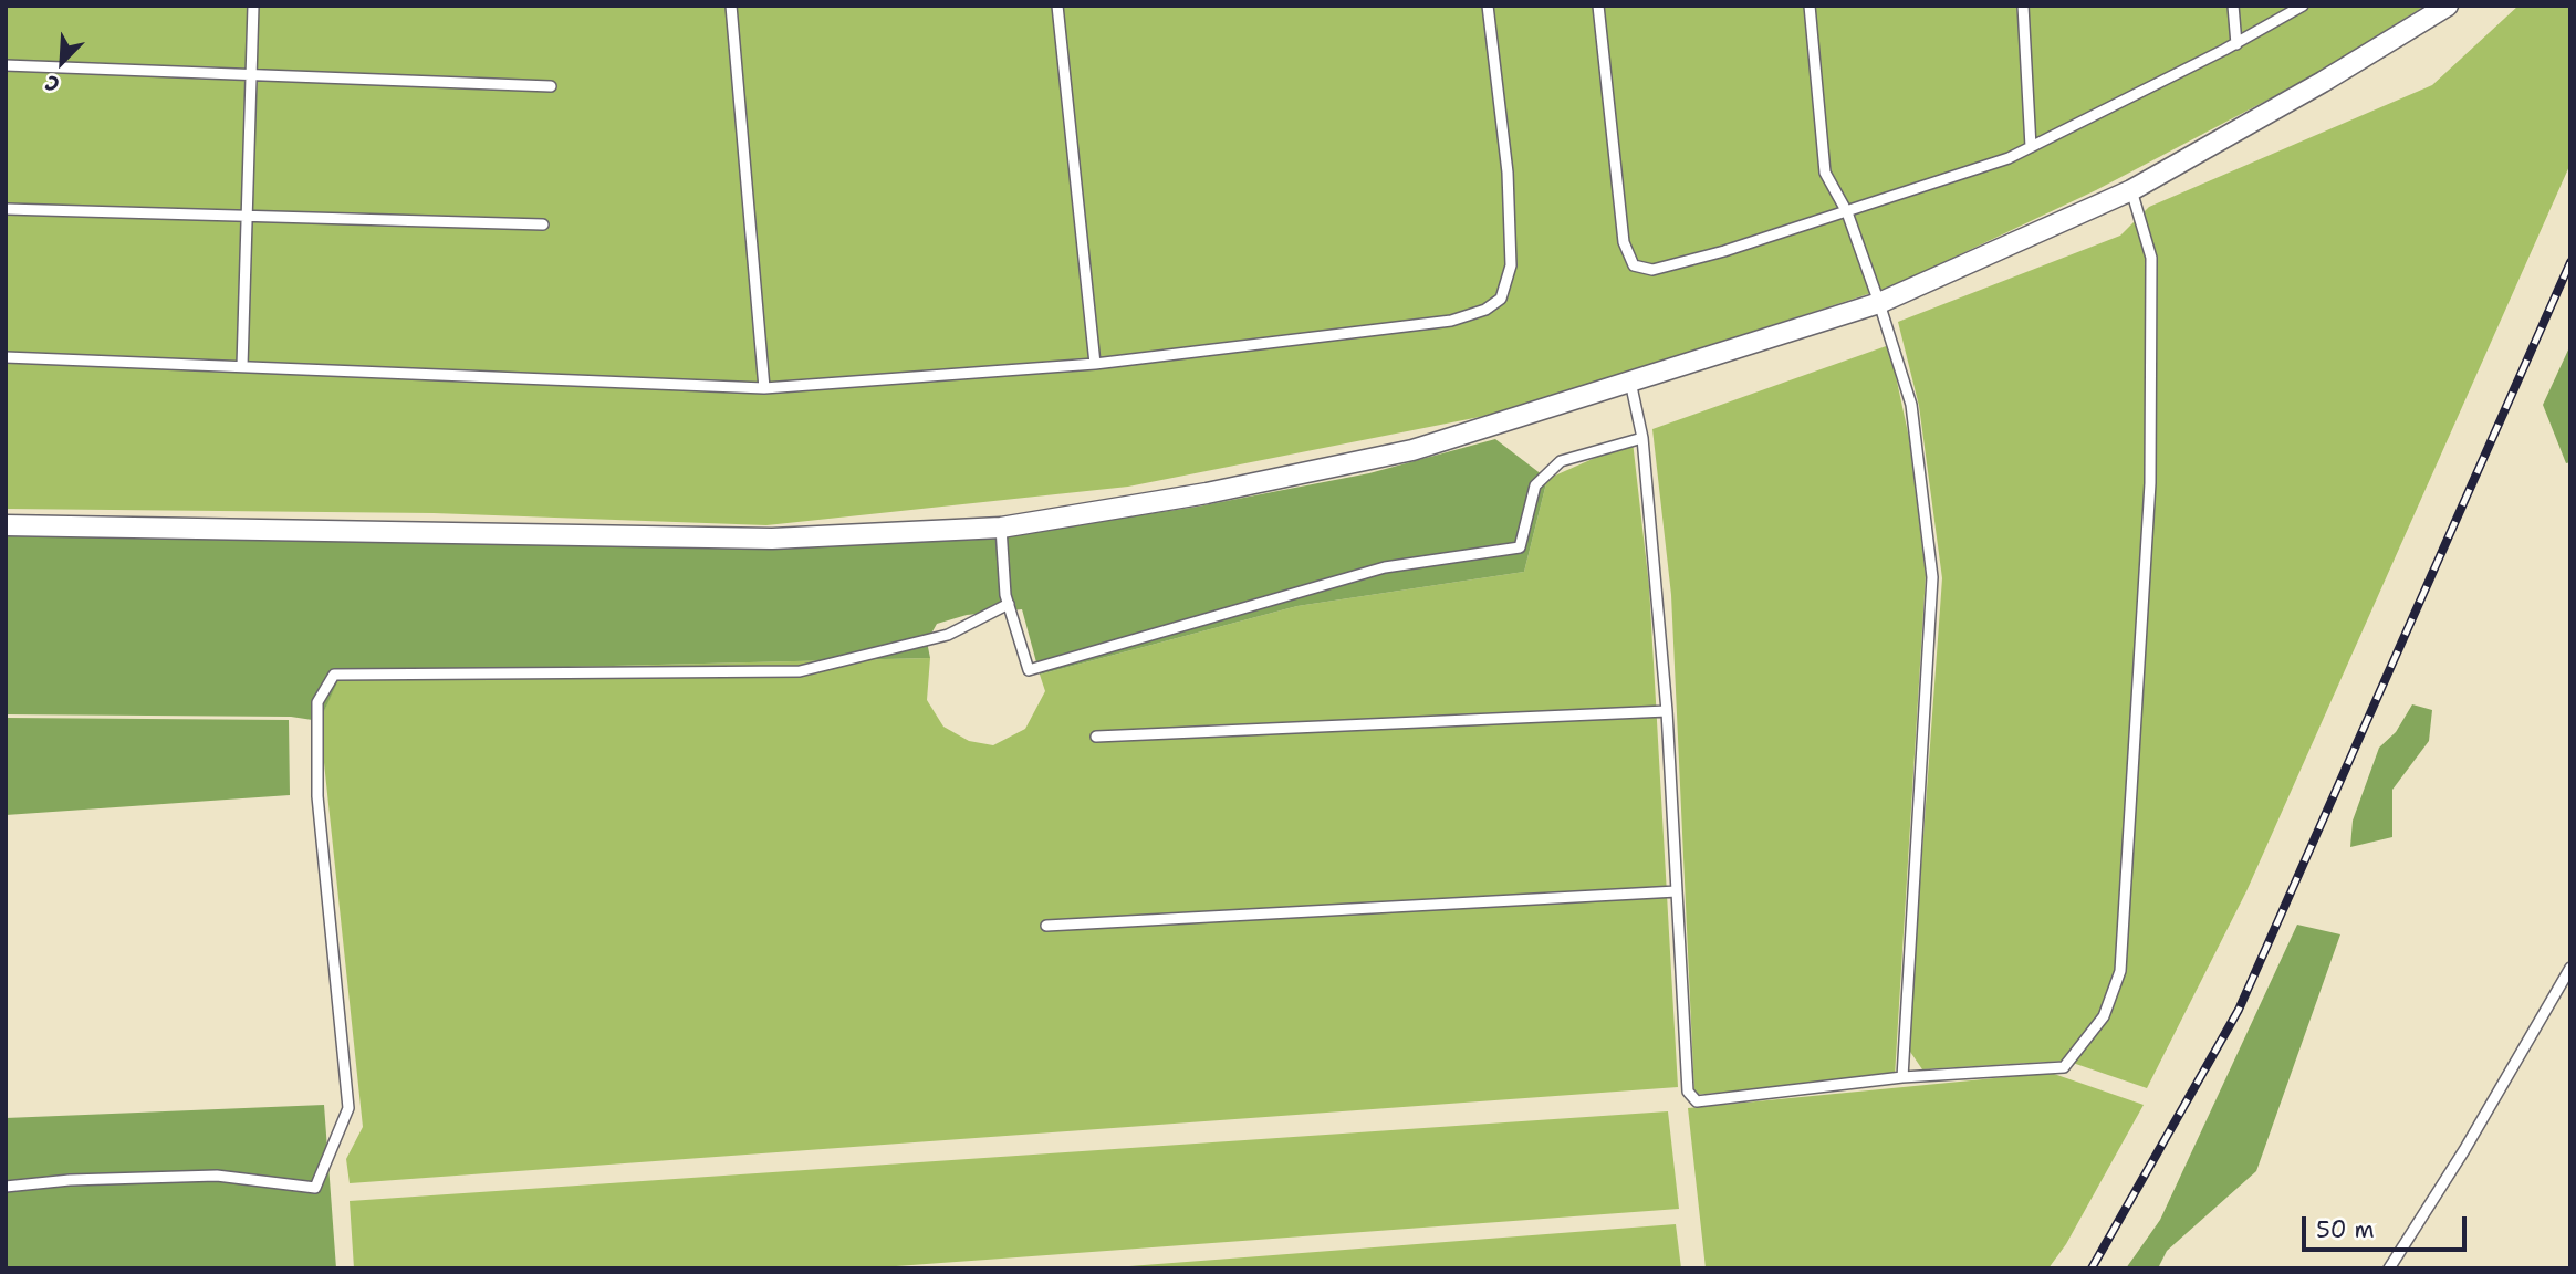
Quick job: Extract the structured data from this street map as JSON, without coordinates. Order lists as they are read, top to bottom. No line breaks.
{"scale_bar":"50 m","north":"bottom left"}
